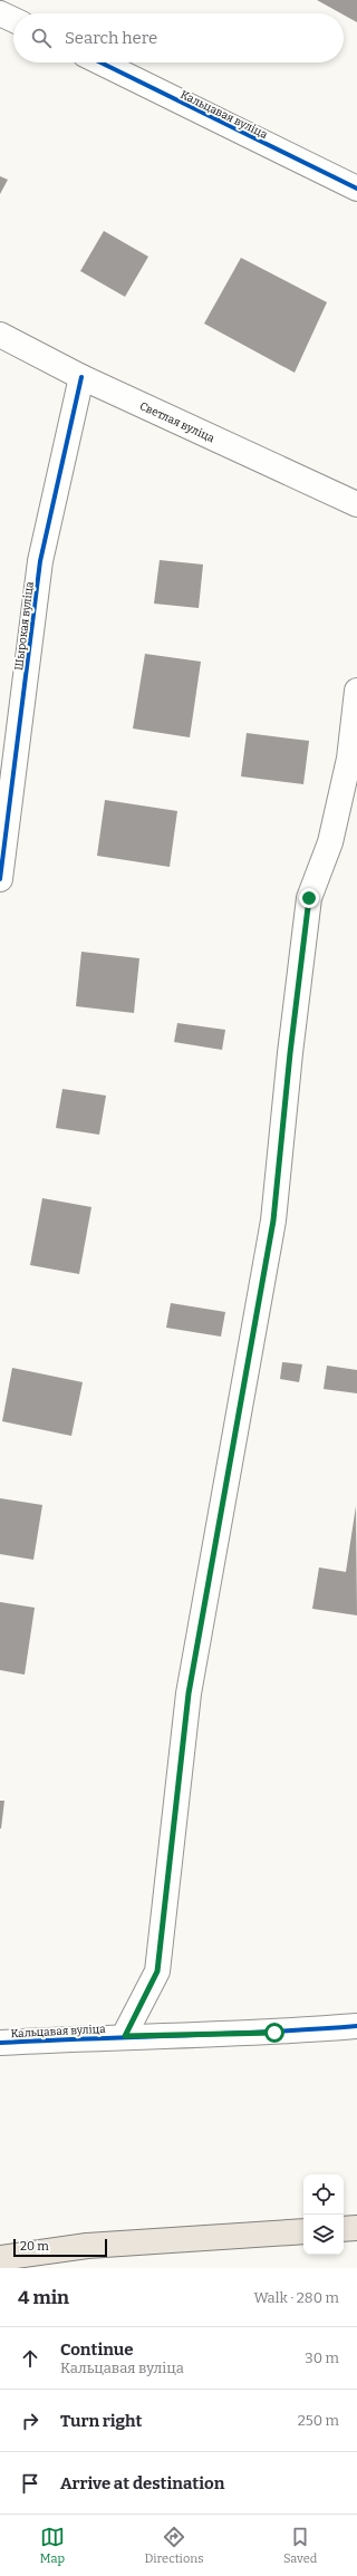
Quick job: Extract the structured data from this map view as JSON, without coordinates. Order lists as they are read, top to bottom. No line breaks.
{"streets":{"street":["Кальцавая вуліца","Светлая вуліца","Шырокая вуліца"]},"crossings":[["Светлая вуліца","Шырокая вуліца"]],"scale_bar":"20 m","page":{"search":"Search here","scale":"20 m","heading":["4 min","Walk · 280 m"],"list":[["Continue","Кальцавая вуліца","30 m"],["Turn right","250 m"],"Arrive at destination"],"nav":["Map","Directions","Saved"]}}
